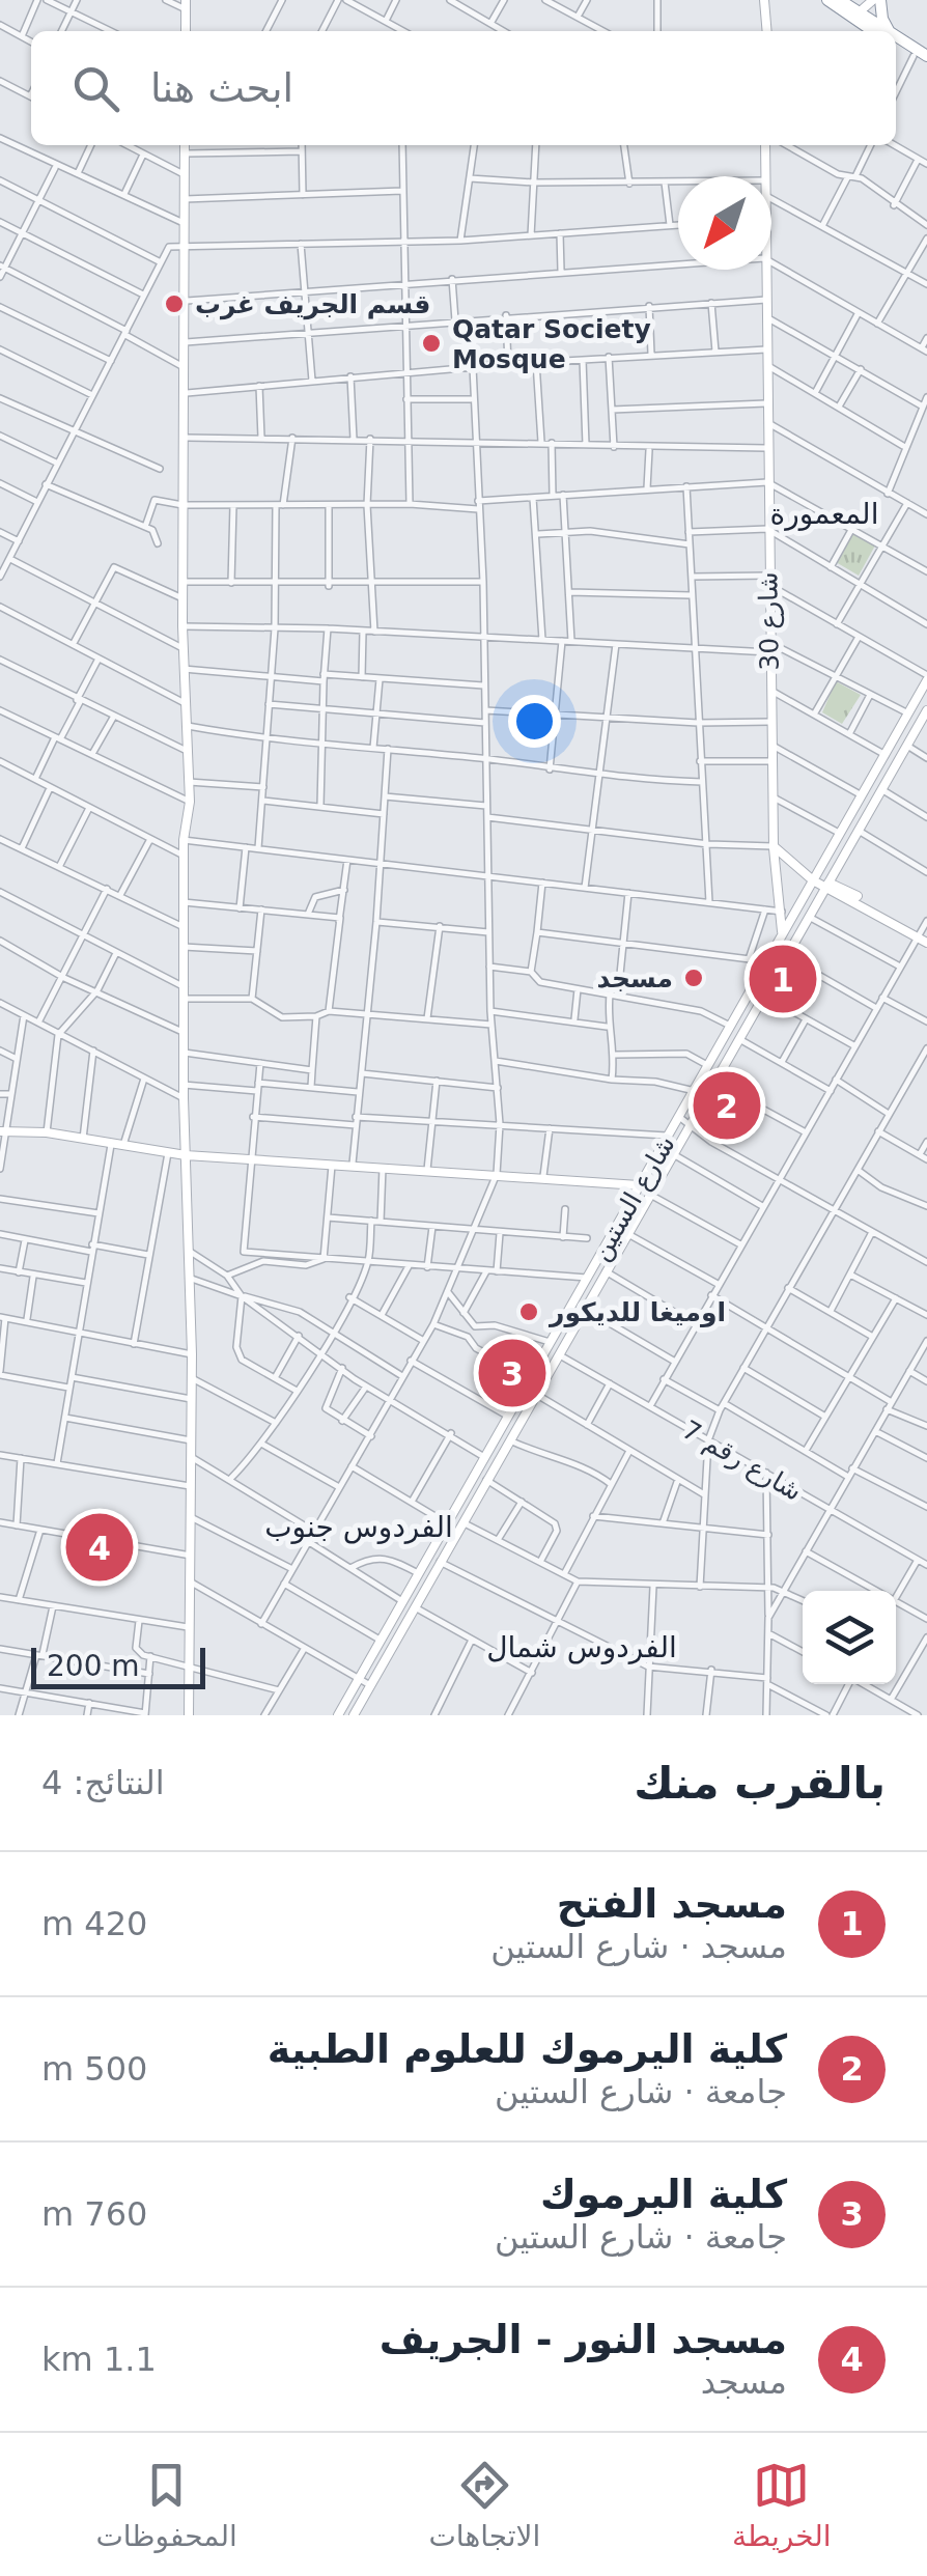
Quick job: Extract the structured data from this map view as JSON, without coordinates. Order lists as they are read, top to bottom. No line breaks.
{"streets":{"street":["شارع 30","شارع الستين","شارع رقم 7"]},"crossings":[["شارع 30","شارع الستين"],["شارع الستين","شارع رقم 7"]],"districts":["المعمورة","الفردوس جنوب","الفردوس شمال"],"places":["قسم الجريف غرب","Qatar Society Mosque","مسجد","اوميغا للديكور"],"scale_bar":"200 m","north":"bottom left","page":{"search":"ابحث هنا","pins":["1","2","3","4"],"scale":"200 m","heading":["بالقرب منك","النتائج: 4"],"list":[{"mark":"1","name":"مسجد الفتح","note":"مسجد · شارع الستين","value":"420 m"},{"mark":"2","name":"كلية اليرموك للعلوم الطبية","note":"جامعة · شارع الستين","value":"500 m"},{"mark":"3","name":"كلية اليرموك","note":"جامعة · شارع الستين","value":"760 m"},{"mark":"4","name":"مسجد النور - الجريف","note":"مسجد","value":"1.1 km"}],"nav":["الخريطة","الاتجاهات","المحفوظات"]}}
